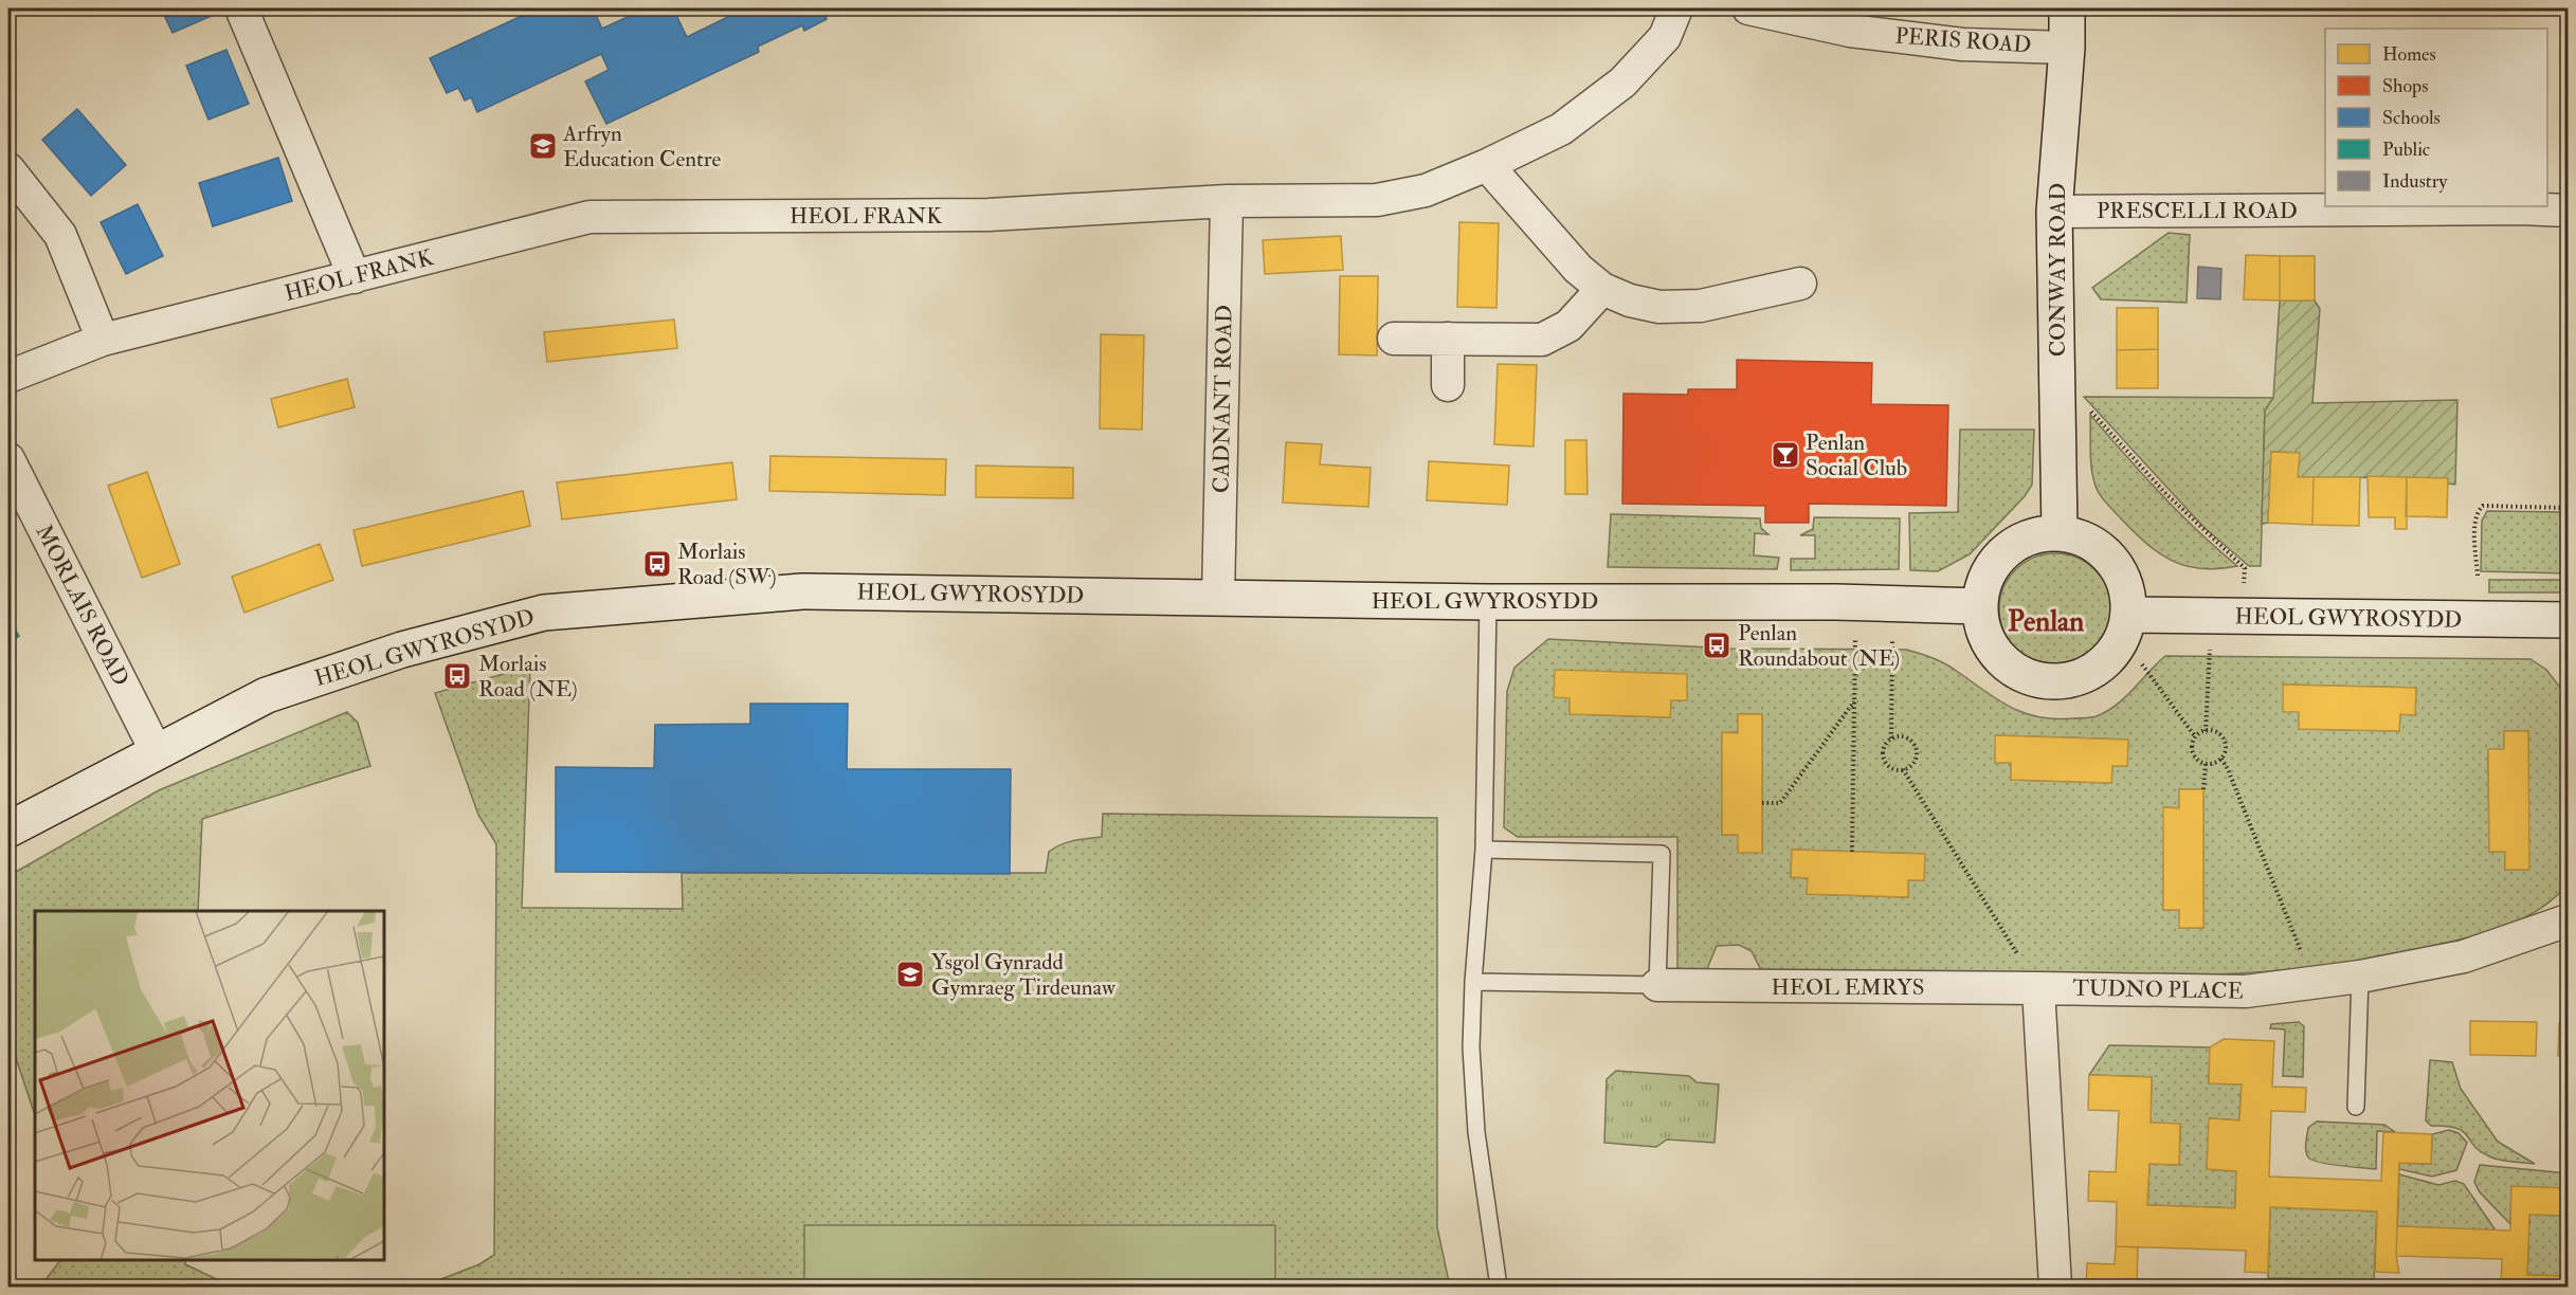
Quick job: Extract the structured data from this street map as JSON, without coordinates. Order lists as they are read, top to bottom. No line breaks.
{"streets":{"street":["PERIS ROAD","PRESCELLI ROAD","HEOL FRANK","CONWAY ROAD","CADNANT ROAD","HEOL GWYROSYDD","MORLAIS ROAD","HEOL EMRYS","TUDNO PLACE"]},"crossings":[["PERIS ROAD","CONWAY ROAD"],["PRESCELLI ROAD","CONWAY ROAD"],["HEOL FRANK","CADNANT ROAD"],["CONWAY ROAD","HEOL GWYROSYDD"],["CADNANT ROAD","HEOL GWYROSYDD"],["HEOL GWYROSYDD","MORLAIS ROAD"],["HEOL EMRYS","TUDNO PLACE"]],"districts":["Penlan"],"places":{"school or university":["Arfryn Education Centre","Ysgol Gynradd Gymraeg Tirdeunaw"],"bar":["Penlan Social Club"],"bus stop":["Morlais Road (SW)","Penlan Roundabout (NE)","Morlais Road (NE)"]},"legend":["Homes","Shops","Schools","Public","Industry"]}
